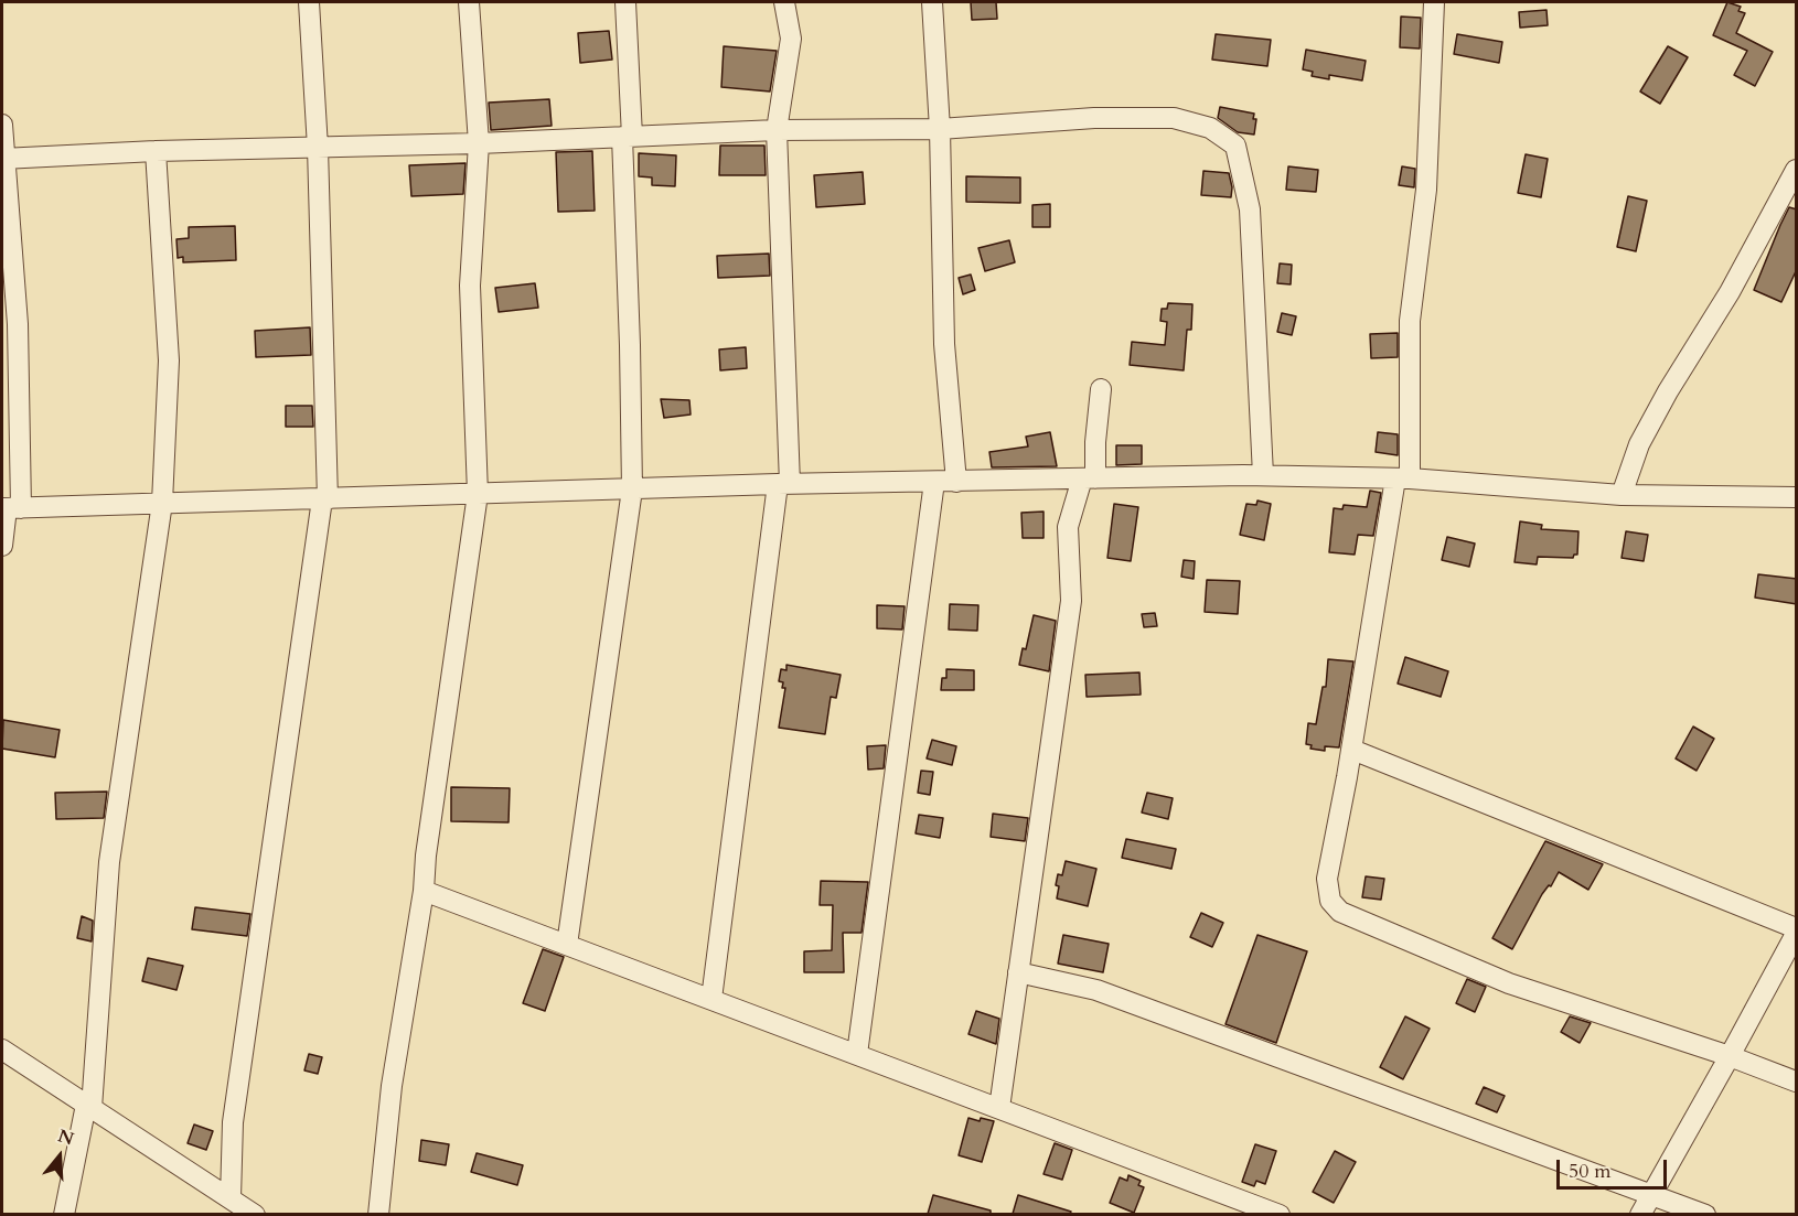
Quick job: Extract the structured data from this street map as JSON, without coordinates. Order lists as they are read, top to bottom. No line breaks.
{"scale_bar":"50 m","north":"top"}
